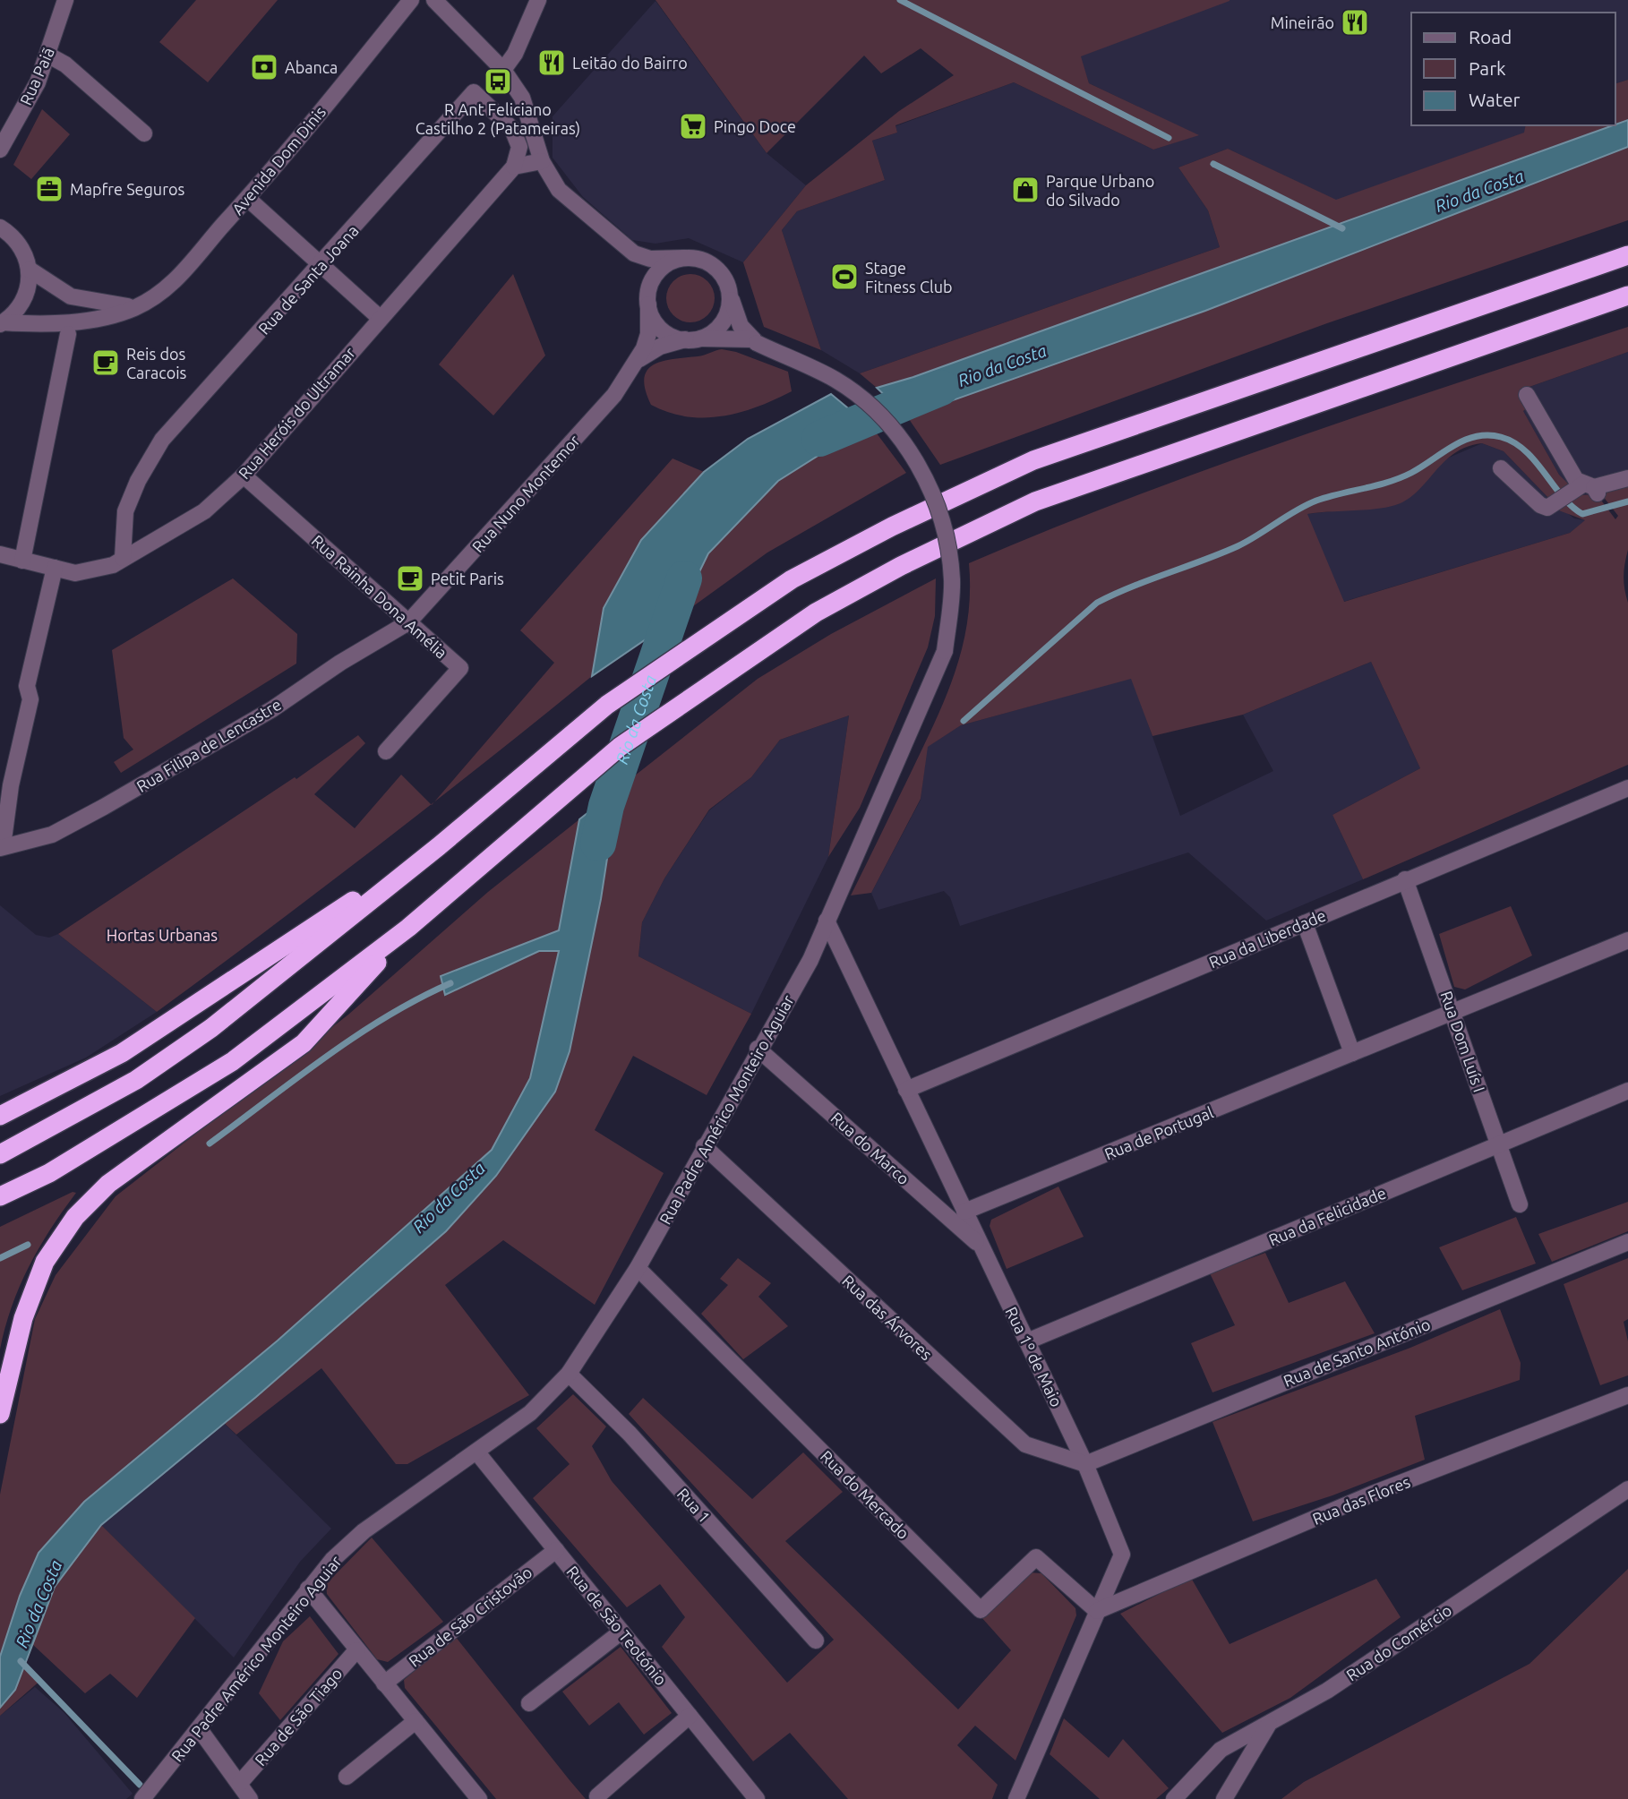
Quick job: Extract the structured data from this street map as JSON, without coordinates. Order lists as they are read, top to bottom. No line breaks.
{"streets":{"street":["Rua Paiã","Avenida Dom Dinis","Rua de Santa Joana","Rua Heróis do Ultramar","Rua Nuno Montemor","Rua Rainha Dona Amélia","Rua Filipa de Lencastre","Rua da Liberdade","Rua Dom Luís I","Rua Padre Américo Monteiro Aguiar","Rua de Portugal","Rua do Marco","Rua da Felicidade","Rua das Árvores","Rua de Santo António","Rua 1º de Maio","Rua do Mercado","Rua das Flores","Rua 1","Rua de São Cristovão","Rua de São Teotónio","Rua do Comércio","Rua de São Tiago"]},"crossings":[["Rua de Santa Joana","Rua Heróis do Ultramar"],["Rua Heróis do Ultramar","Rua Rainha Dona Amélia"],["Rua Nuno Montemor","Rua Rainha Dona Amélia"],["Rua Nuno Montemor","Rua Filipa de Lencastre"],["Rua Nuno Montemor","Rua Padre Américo Monteiro Aguiar"],["Rua Rainha Dona Amélia","Rua Filipa de Lencastre"],["Rua da Liberdade","Rua Dom Luís I"],["Rua da Liberdade","Rua 1º de Maio"],["Rua Dom Luís I","Rua de Portugal"],["Rua Dom Luís I","Rua da Felicidade"],["Rua Padre Américo Monteiro Aguiar","Rua do Marco"],["Rua Padre Américo Monteiro Aguiar","Rua das Árvores"],["Rua Padre Américo Monteiro Aguiar","Rua 1º de Maio"],["Rua Padre Américo Monteiro Aguiar","Rua do Mercado"],["Rua Padre Américo Monteiro Aguiar","Rua 1"],["Rua Padre Américo Monteiro Aguiar","Rua de São Teotónio"],["Rua de Portugal","Rua 1º de Maio"],["Rua do Marco","Rua 1º de Maio"],["Rua da Felicidade","Rua 1º de Maio"],["Rua das Árvores","Rua de Santo António"],["Rua das Árvores","Rua 1º de Maio"],["Rua de Santo António","Rua 1º de Maio"],["Rua 1º de Maio","Rua do Mercado"],["Rua 1º de Maio","Rua das Flores"],["Rua do Mercado","Rua das Flores"],["Rua de São Cristovão","Rua de São Teotónio"]],"water":["Rio da Costa"],"parks":["Hortas Urbanas"],"places":{"restaurant":["Mineirão","Leitão do Bairro"],"bank":["Abanca"],"bus stop":["R Ant Feliciano Castilho 2 (Patameiras)"],"supermarket":["Pingo Doce"],"office":["Mapfre Seguros"],"shop":["Parque Urbano do Silvado"],"sports":["Stage Fitness Club"],"cafe":["Reis dos Caracois","Petit Paris"]},"legend":["Road","Park","Water"]}
